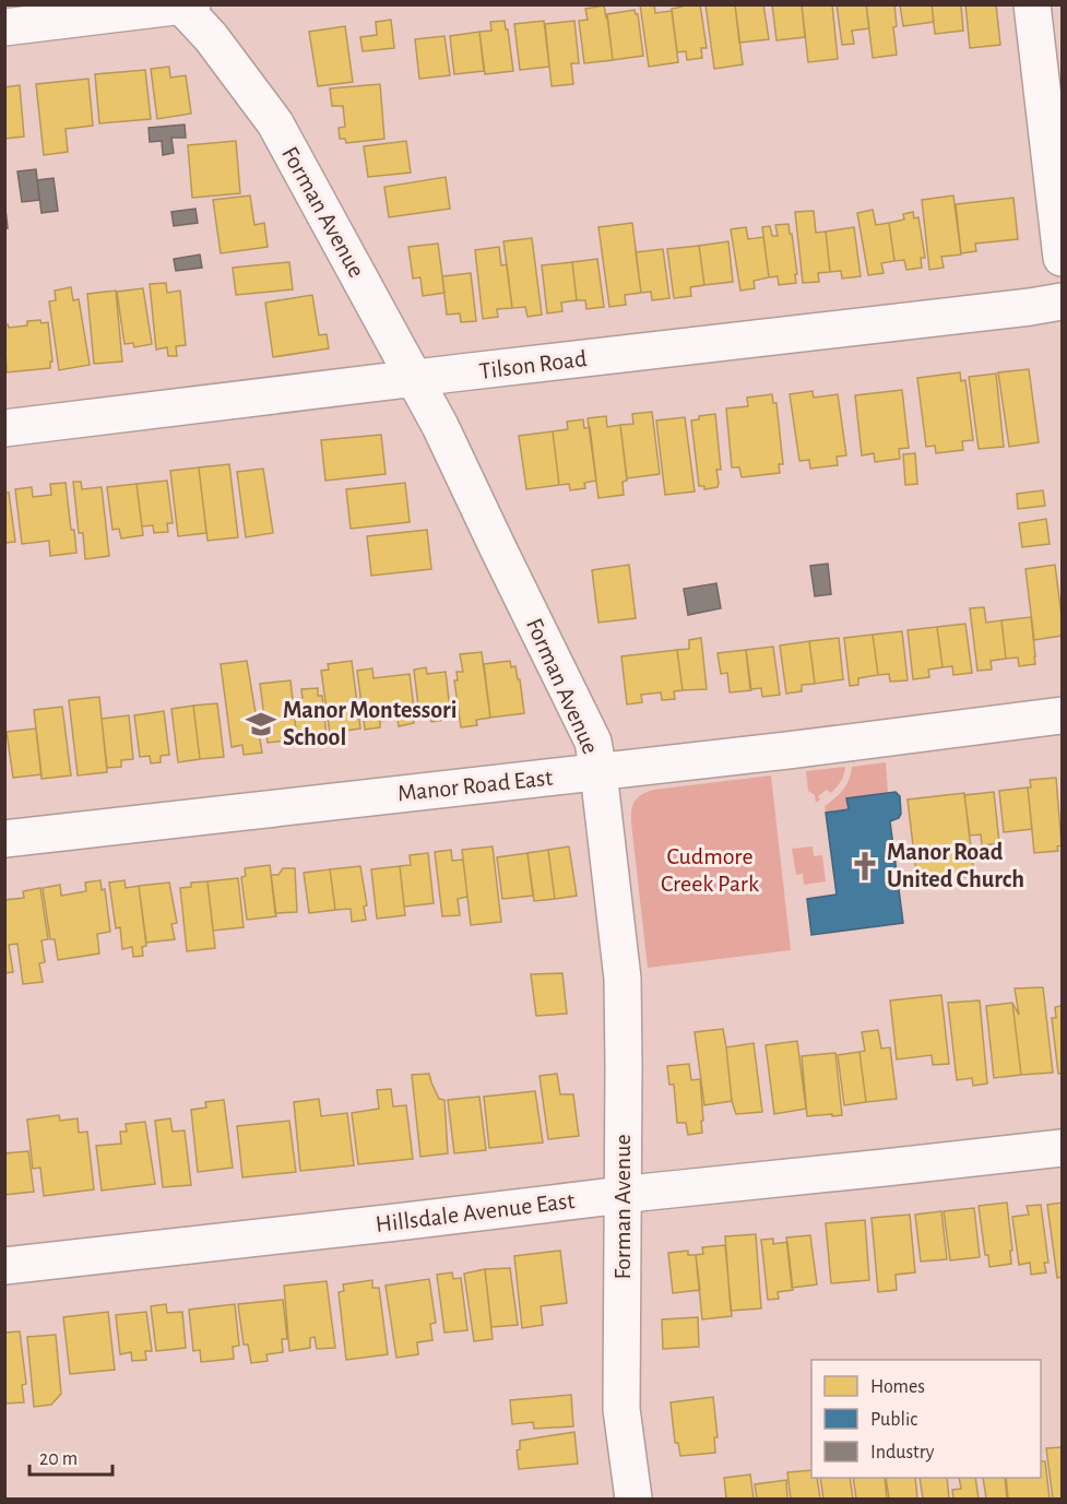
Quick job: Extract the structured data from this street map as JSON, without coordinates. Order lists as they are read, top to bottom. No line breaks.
{"streets":{"street":["Forman Avenue","Tilson Road","Manor Road East","Hillsdale Avenue East"]},"crossings":[["Forman Avenue","Tilson Road"],["Forman Avenue","Manor Road East"],["Forman Avenue","Hillsdale Avenue East"]],"parks":["Cudmore Creek Park"],"places":{"school or university":["Manor Montessori School"],"church":["Manor Road United Church"]},"legend":["Homes","Public","Industry"],"scale_bar":"20 m"}
